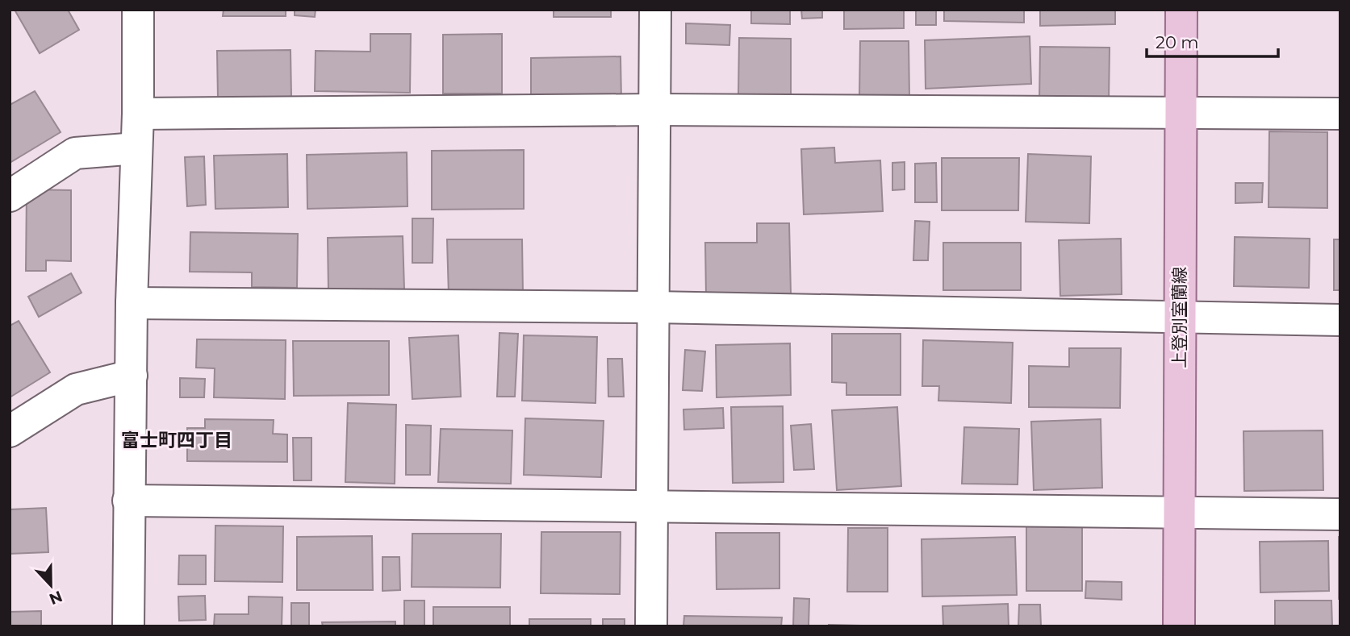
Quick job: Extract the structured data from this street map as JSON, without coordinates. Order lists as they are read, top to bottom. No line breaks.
{"streets":{"main road":["上登別室蘭線"]},"districts":["富士町四丁目"],"scale_bar":"20 m","north":"bottom"}
